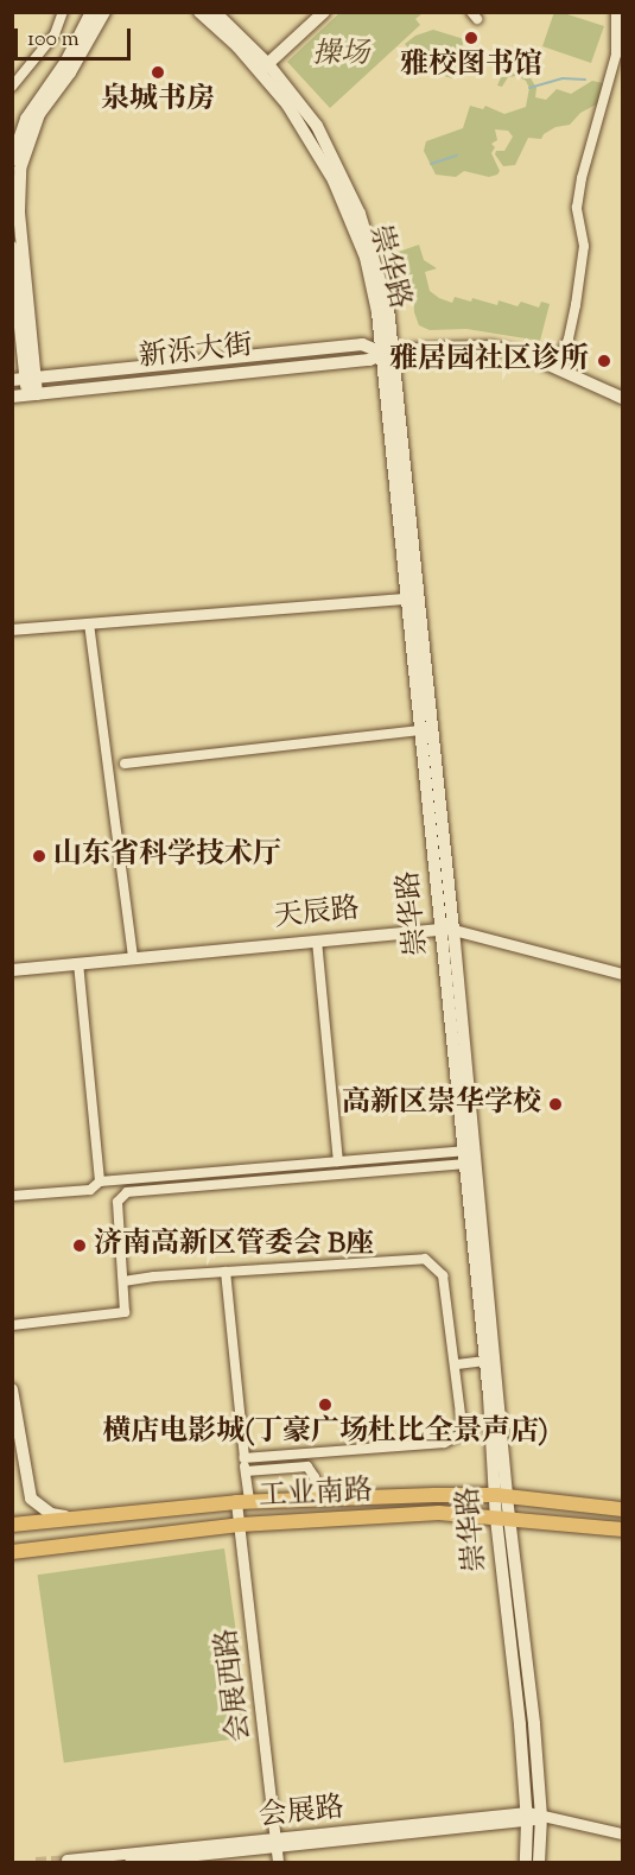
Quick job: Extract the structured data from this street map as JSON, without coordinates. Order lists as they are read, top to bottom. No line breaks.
{"streets":{"main road":["崇华路","新泺大街","天辰路","工业南路"],"street":["会展西路","会展路"]},"crossings":[["崇华路","新泺大街"],["崇华路","天辰路"],["崇华路","工业南路"],["崇华路","会展路"],["工业南路","会展西路"],["会展西路","会展路"]],"parks":["操场"],"places":["雅校图书馆","泉城书房","雅居园社区诊所","山东省科学技术厅","高新区崇华学校","济南高新区管委会 B座","横店电影城(丁豪广场杜比全景声店)"],"scale_bar":"100 m"}
